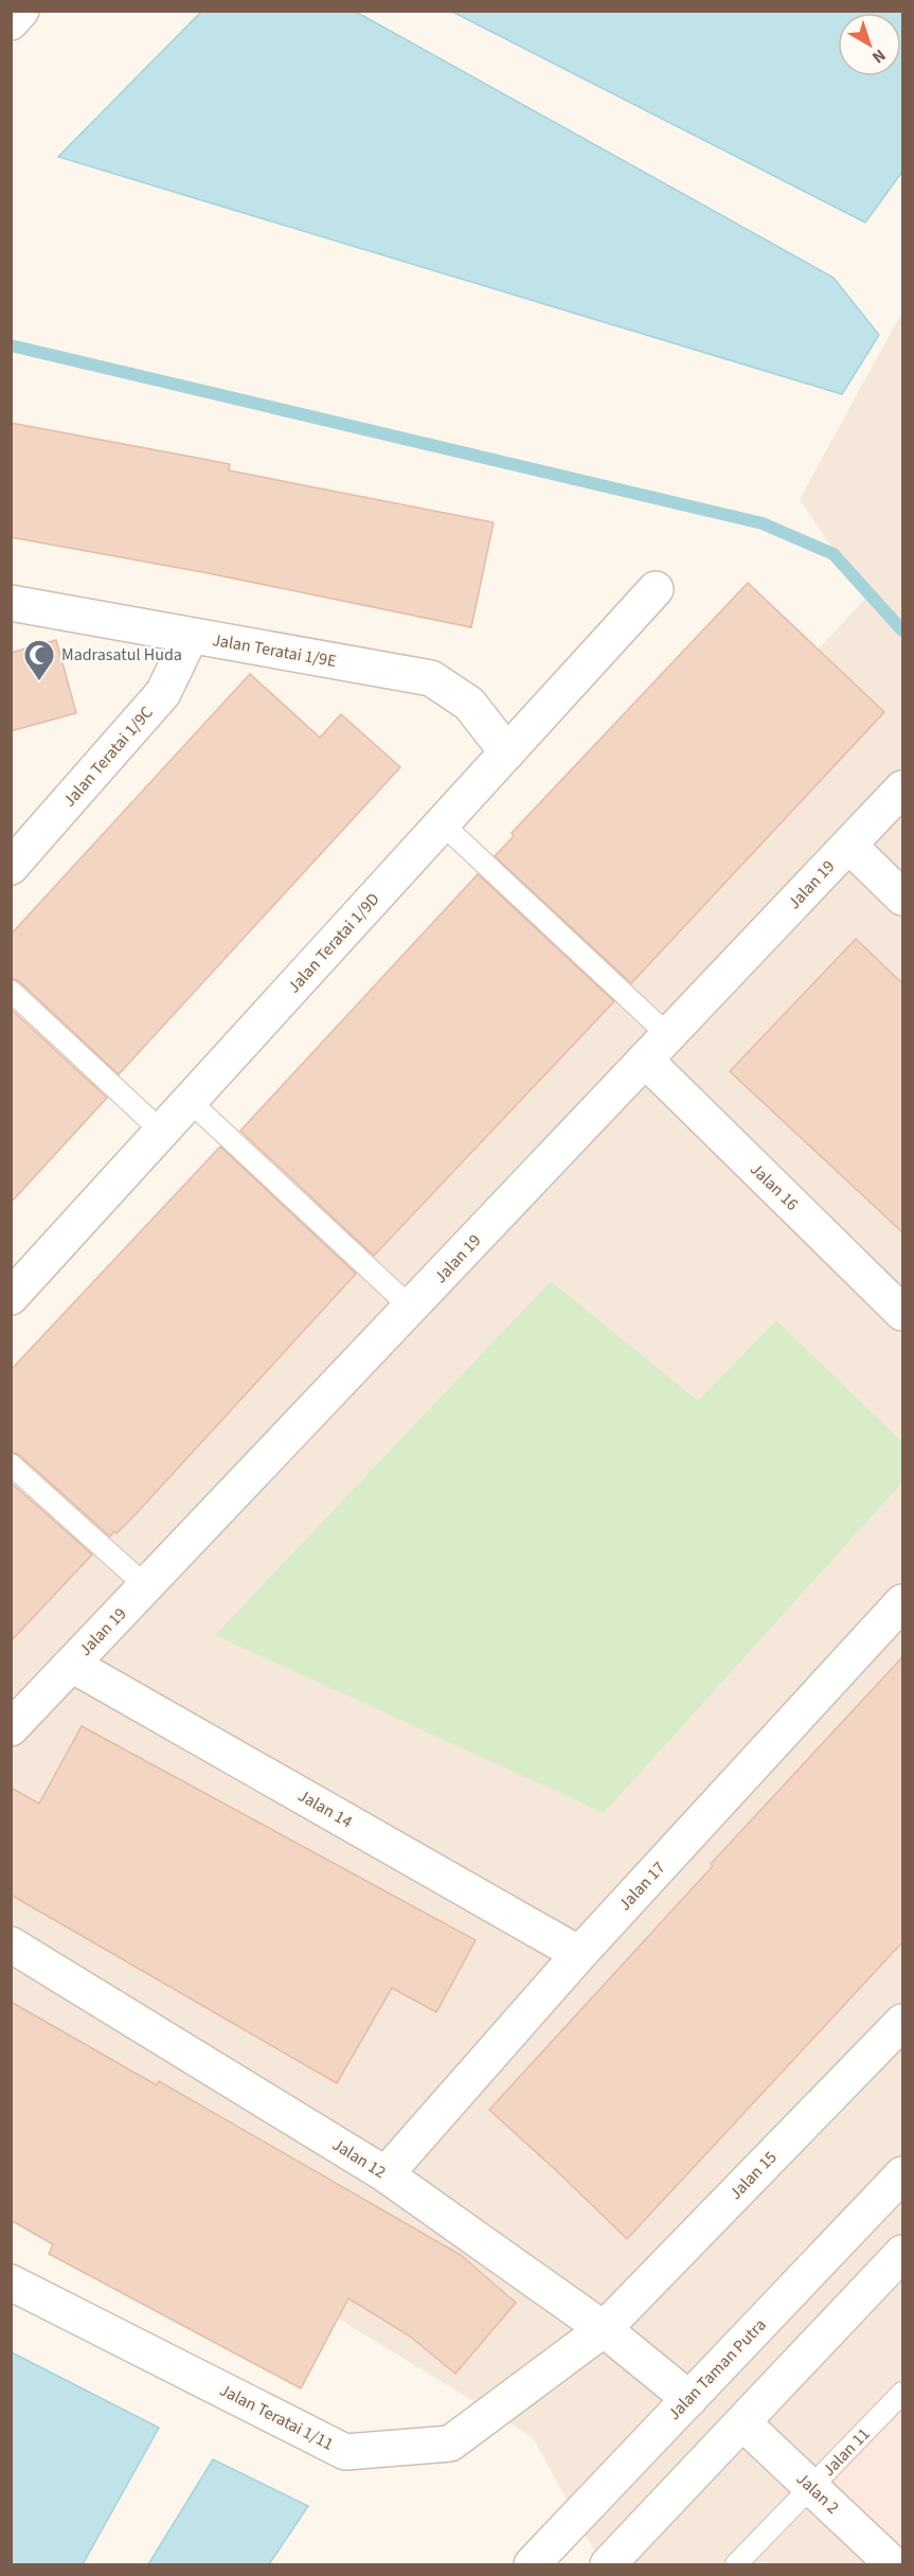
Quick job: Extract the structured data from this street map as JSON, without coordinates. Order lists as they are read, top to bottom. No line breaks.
{"streets":{"street":["Jalan Teratai 1/9E","Jalan Teratai 1/9C","Jalan 19","Jalan Teratai 1/9D","Jalan 16","Jalan 14","Jalan 17","Jalan 12","Jalan 15","Jalan Taman Putra","Jalan Teratai 1/11","Jalan 2"],"lane":["Jalan 11"]},"crossings":[["Jalan Teratai 1/9E","Jalan Teratai 1/9C"],["Jalan Teratai 1/9E","Jalan Teratai 1/9D"],["Jalan 19","Jalan 16"],["Jalan 19","Jalan 14"],["Jalan 14","Jalan 17"],["Jalan 17","Jalan 12"],["Jalan 12","Jalan 15"],["Jalan 12","Jalan Taman Putra"],["Jalan 12","Jalan Teratai 1/11"],["Jalan 15","Jalan Teratai 1/11"],["Jalan 11","Jalan 2"]],"places":{"mosque":["Madrasatul Huda"]},"north":"bottom right"}
